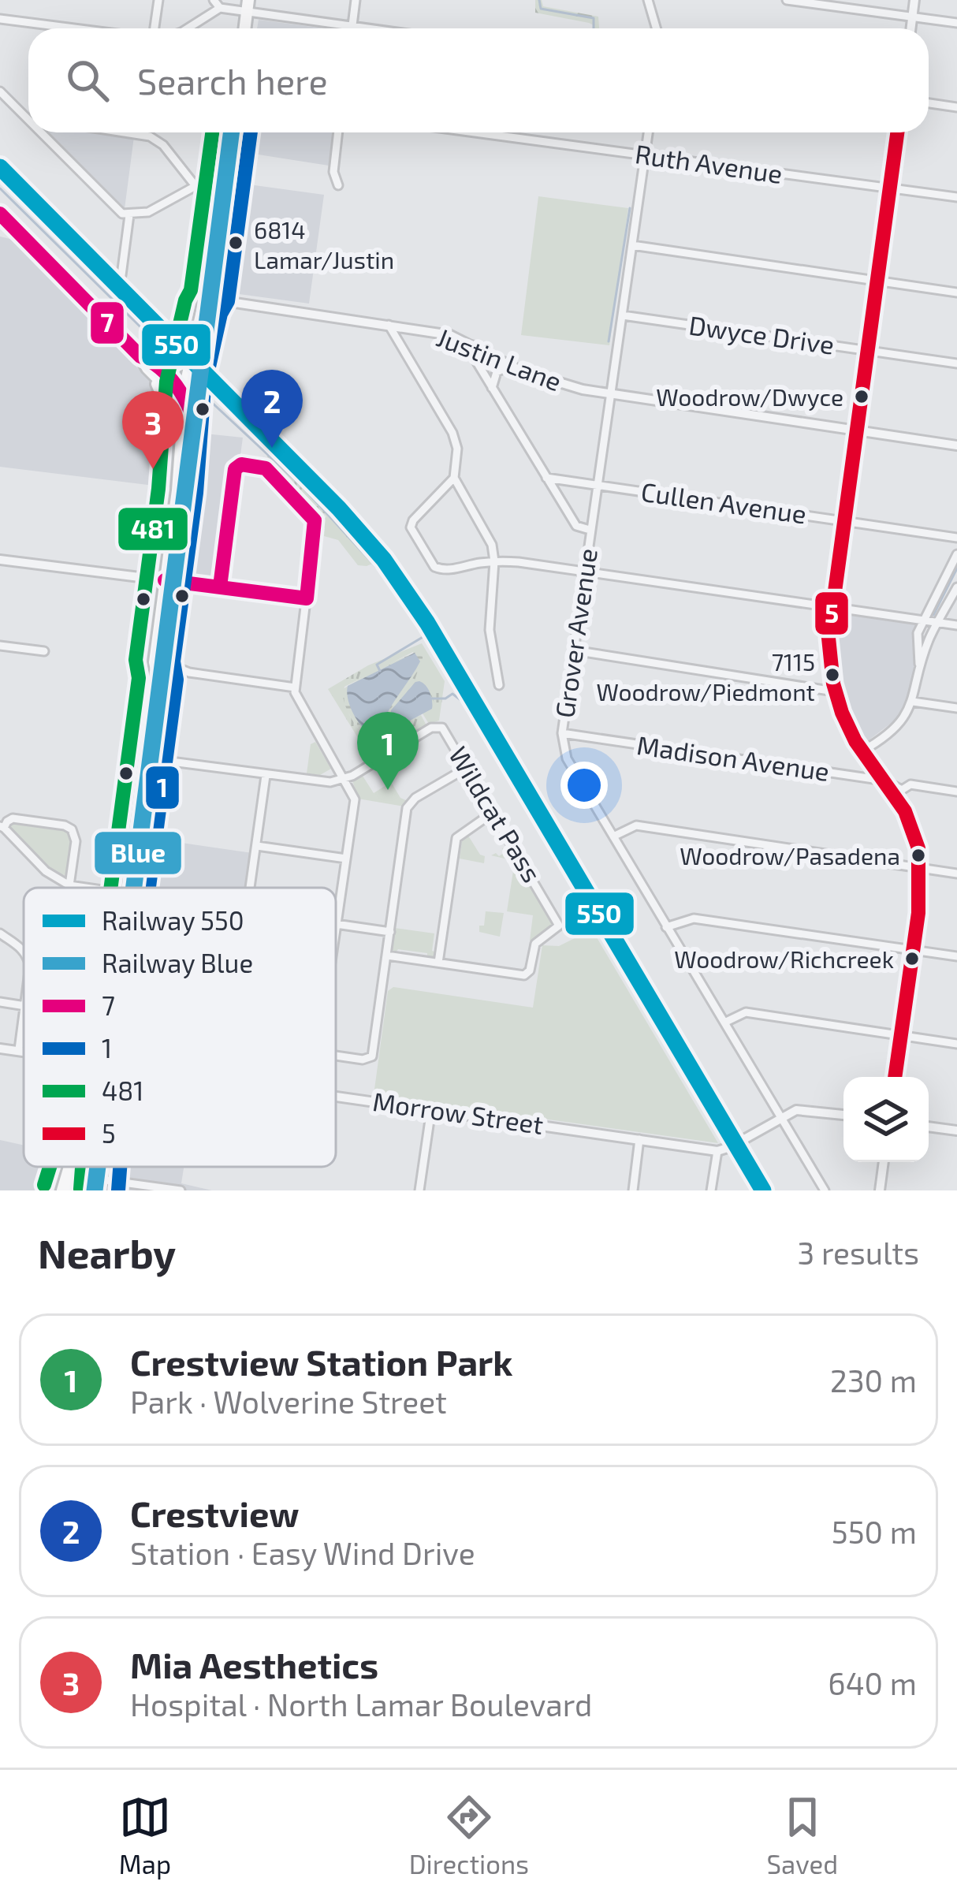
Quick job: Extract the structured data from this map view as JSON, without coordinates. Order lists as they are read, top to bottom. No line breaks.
{"streets":{"street":["Ruth Avenue","Dwyce Drive","Justin Lane","Cullen Avenue","Grover Avenue","Madison Avenue","Wildcat Pass","Morrow Street"]},"crossings":[["Ruth Avenue","Grover Avenue"],["Dwyce Drive","Grover Avenue"],["Justin Lane","Grover Avenue"],["Cullen Avenue","Grover Avenue"],["Grover Avenue","Madison Avenue"]],"places":["6814 Lamar/Justin","Woodrow/Dwyce","7115 Woodrow/Piedmont","Woodrow/Pasadena","Woodrow/Richcreek"],"lines":["rail line Blue","transit line 1","transit line 481","transit line 5","rail line 550","transit line 7"],"legend":["Railway 550","Railway Blue","7","1","481","5"],"page":{"search":"Search here","pins":["2","3","1"],"heading":["Nearby","3 results"],"list":[{"mark":"1","name":"Crestview Station Park","note":"Park · Wolverine Street","value":"230 m"},{"mark":"2","name":"Crestview","note":"Station · Easy Wind Drive","value":"550 m"},{"mark":"3","name":"Mia Aesthetics","note":"Hospital · North Lamar Boulevard","value":"640 m"}],"nav":["Map","Directions","Saved"]}}
